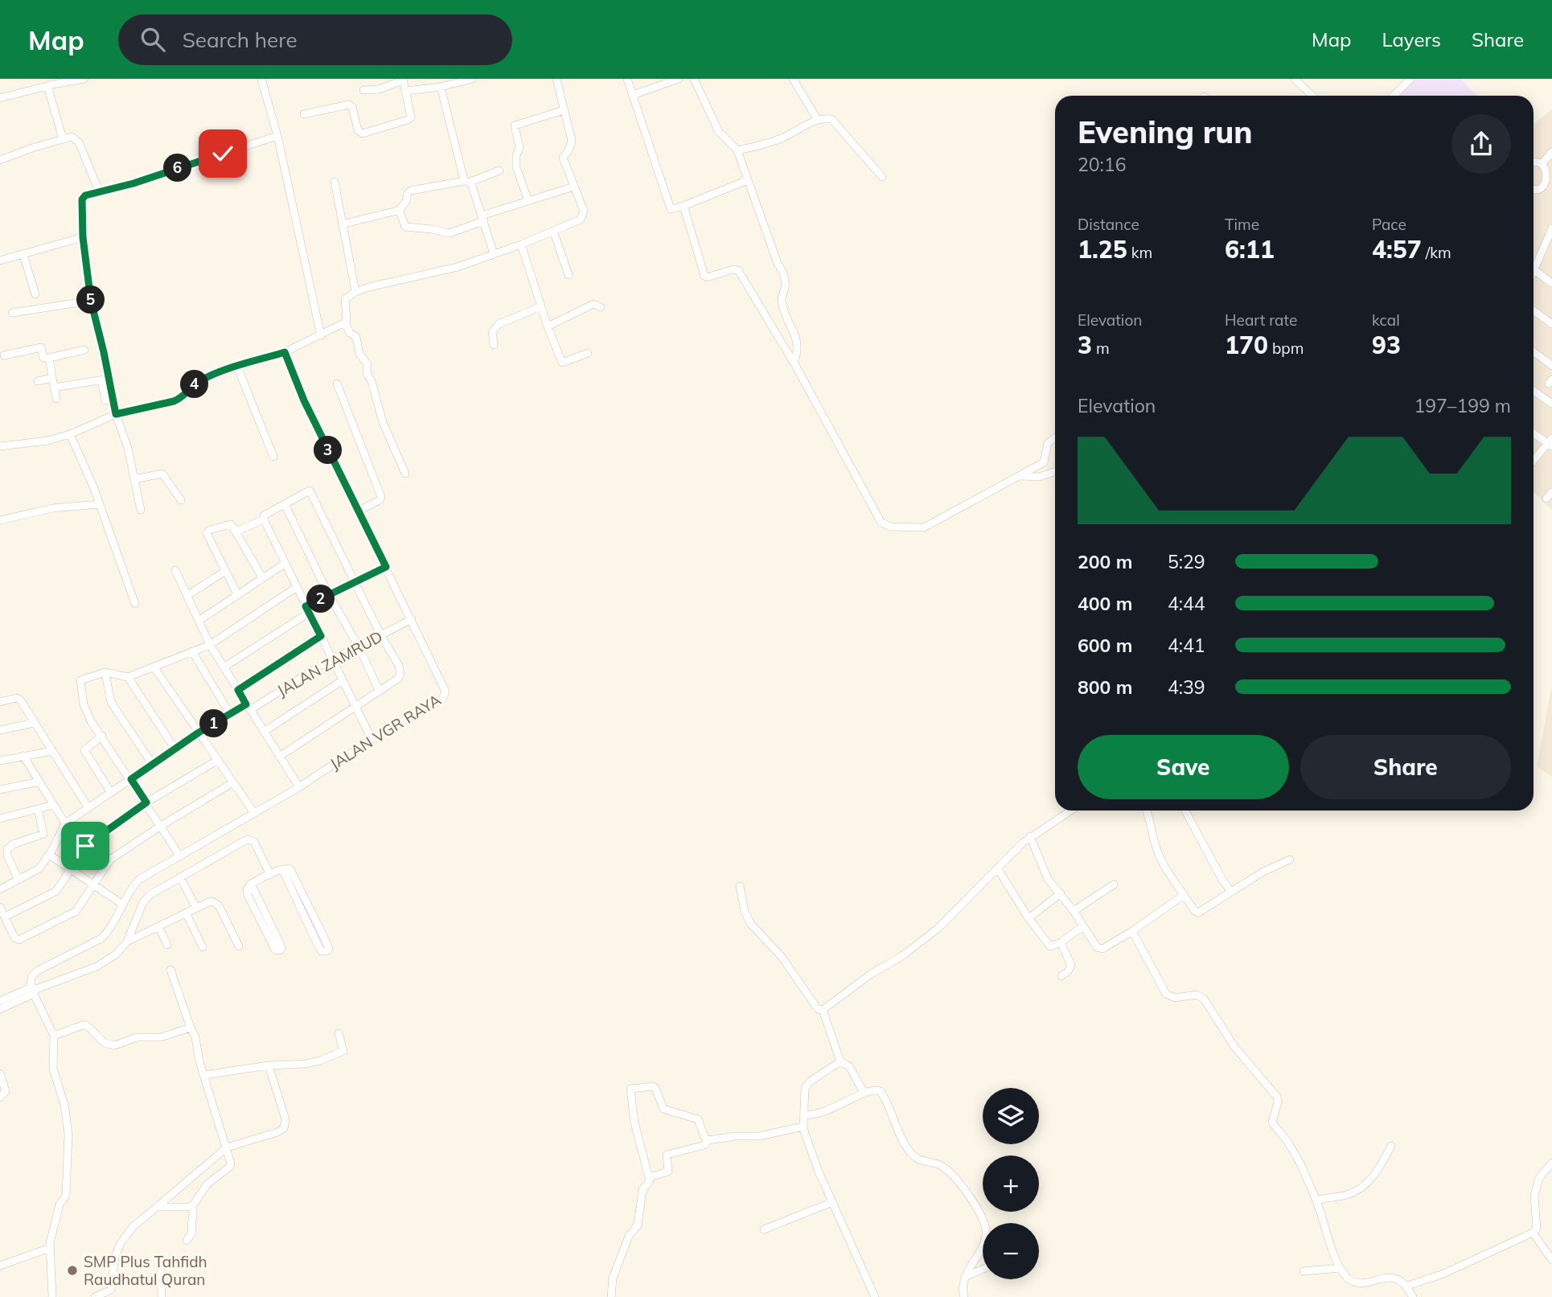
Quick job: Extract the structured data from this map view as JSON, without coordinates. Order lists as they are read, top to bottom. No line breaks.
{"streets":{"street":["JALAN ZAMRUD","JALAN VGR RAYA"]},"crossings":[["JALAN ZAMRUD","JALAN VGR RAYA"]],"places":["SMP Plus Tahfidh Raudhatul Quran"],"page":{"header":"Map","search":"Search here","nav":["Map","Layers","Share"],"heading":["Evening run","20:16"],"pins":["6","5","4","3","2","1"],"stats":[["Distance","1.25 km"],["Time","6:11"],["Pace","4:57 /km"],["Elevation","3 m"],["Heart rate","170 bpm"],["kcal","93"]],"chart":["Elevation","197–199 m"],"list":[{"name":"200 m","note":"5:29"},{"name":"400 m","note":"4:44"},{"name":"600 m","note":"4:41"},{"name":"800 m","note":"4:39"}],"buttons":["Save","Share"],"map_buttons":["+","−"]}}
